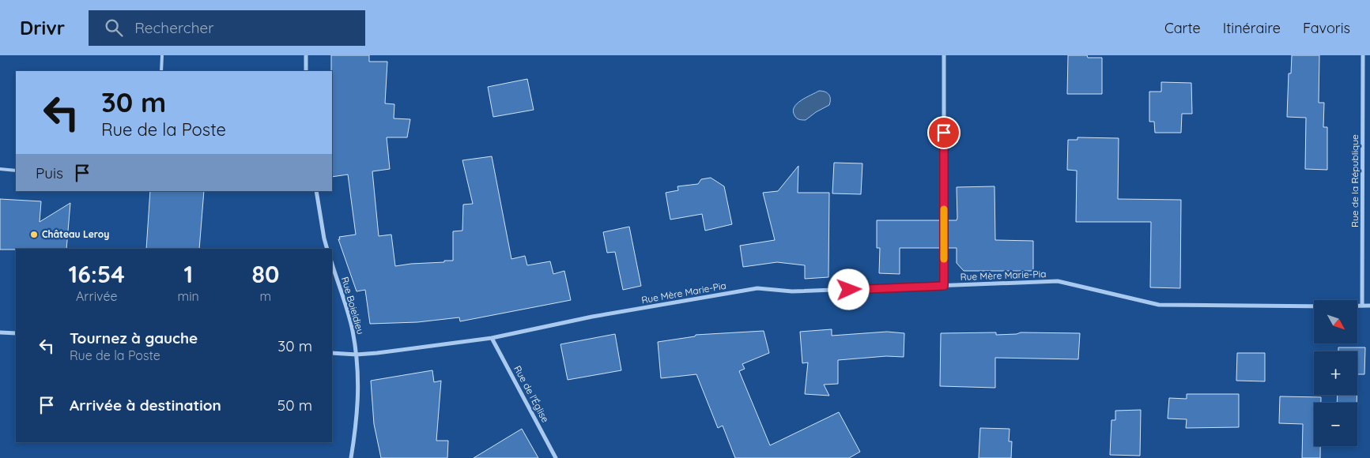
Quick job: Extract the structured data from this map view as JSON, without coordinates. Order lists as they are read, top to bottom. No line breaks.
{"streets":{"street":["Rue de la République","Rue Mère Marie-Pia","Rue Boieldieu","Rue de l'Église"]},"crossings":[["Rue de la République","Rue Mère Marie-Pia"],["Rue Mère Marie-Pia","Rue Boieldieu"],["Rue Mère Marie-Pia","Rue de l'Église"]],"places":["Château Leroy"],"north":"bottom right","page":{"header":"Drivr","search":"Rechercher","nav":["Carte","Itinéraire","Favoris"],"turn":["30 m","Rue de la Poste"],"then":"Puis","eta":["16:54","Arrivée","1","min","80","m"],"map_buttons":["+","−"],"list":[{"name":"Tournez à gauche","note":"Rue de la Poste","value":"30 m"},{"name":"Arrivée à destination","value":"50 m"}]}}
